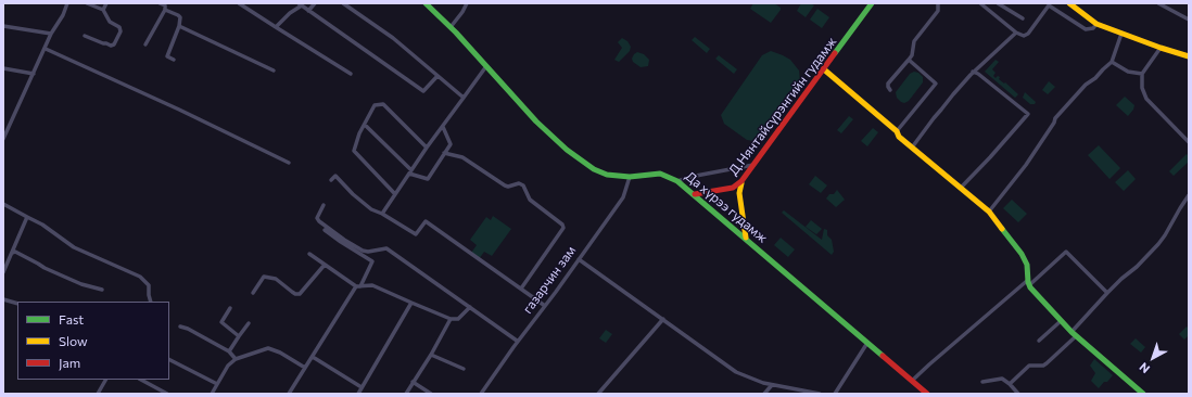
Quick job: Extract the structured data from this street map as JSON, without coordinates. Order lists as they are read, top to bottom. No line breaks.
{"streets":{"main road":["Д.Нянтайсүрэнгийн гудамж","Да хүрээ гудамж"],"street":["газарчин зам"]},"crossings":[["Д.Нянтайсүрэнгийн гудамж","Да хүрээ гудамж"],["Да хүрээ гудамж","газарчин зам"]],"legend":["Fast","Slow","Jam"],"north":"bottom left"}
